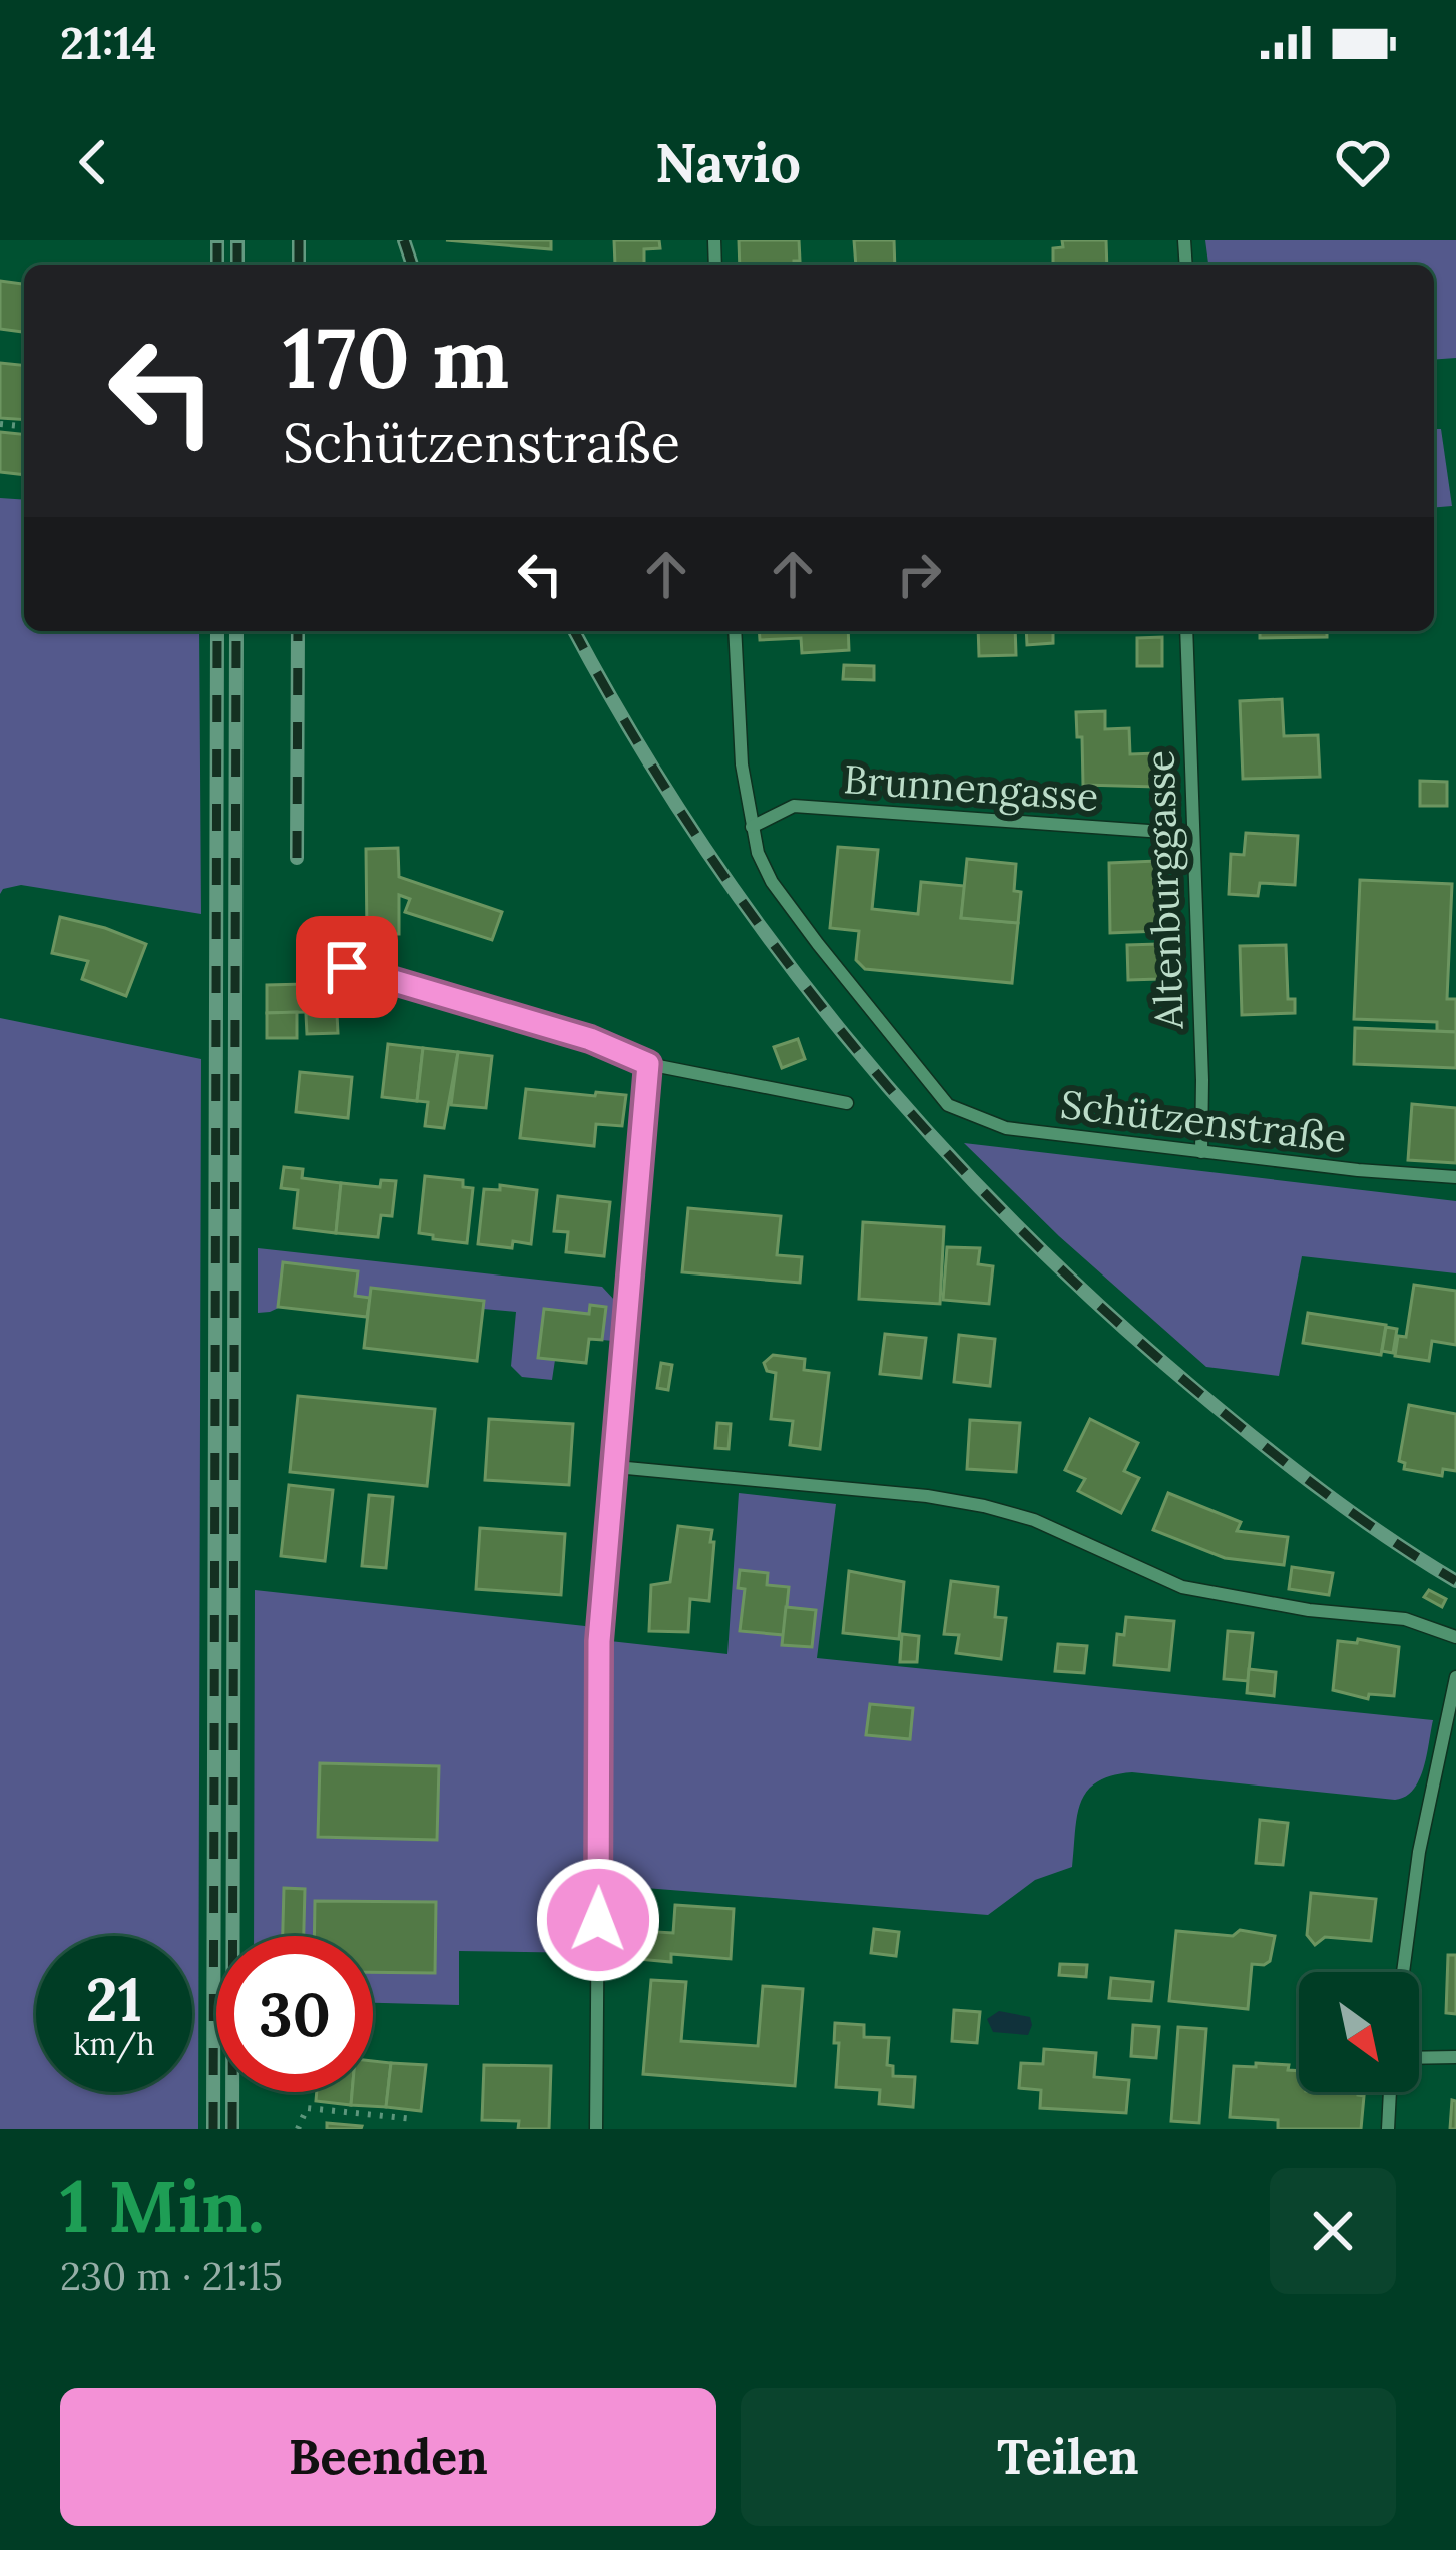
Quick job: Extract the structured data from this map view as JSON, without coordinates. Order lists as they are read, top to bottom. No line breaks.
{"streets":{"street":["Brunnengasse","Altenburggasse","Schützenstraße"]},"crossings":[["Brunnengasse","Altenburggasse"],["Brunnengasse","Schützenstraße"],["Altenburggasse","Schützenstraße"]],"north":"bottom right","page":{"status":"21:14","header":"Navio","turn":["170 m","Schützenstraße"],"speed":"21 km/h","limit":"30","heading":["1 Min.","230 m · 21:15"],"buttons":["Beenden","Teilen"]}}
